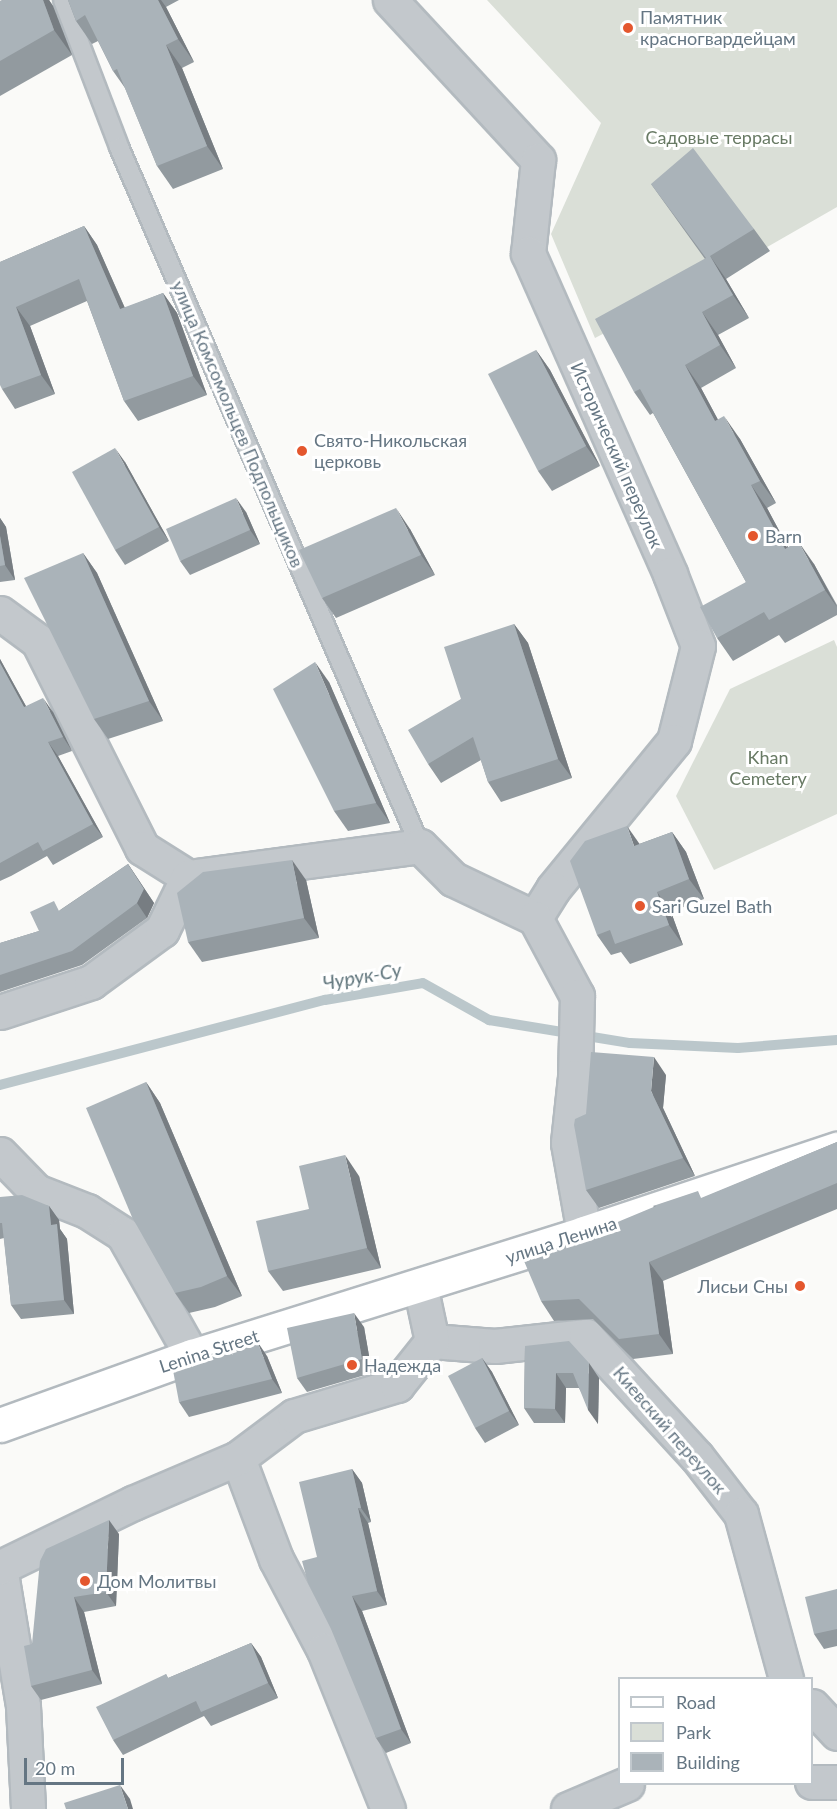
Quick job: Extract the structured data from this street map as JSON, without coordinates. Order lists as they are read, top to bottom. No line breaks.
{"streets":{"main road":["улица Ленина","Lenina Street"],"street":["Исторический переулок","Киевский переулок"],"lane":["улица Комсомольцев Подпольщиков"]},"crossings":[["улица Ленина","Lenina Street"]],"water":["Чурук-Су"],"parks":["Садовые террасы","Khan Cemetery"],"places":["Памятник красногвардейцам","Свято-Никольская церковь","Barn","Sari Guzel Bath","Лисьи Сны","Надежда","Дом Молитвы"],"legend":["Road","Park","Building"],"scale_bar":"20 m"}
